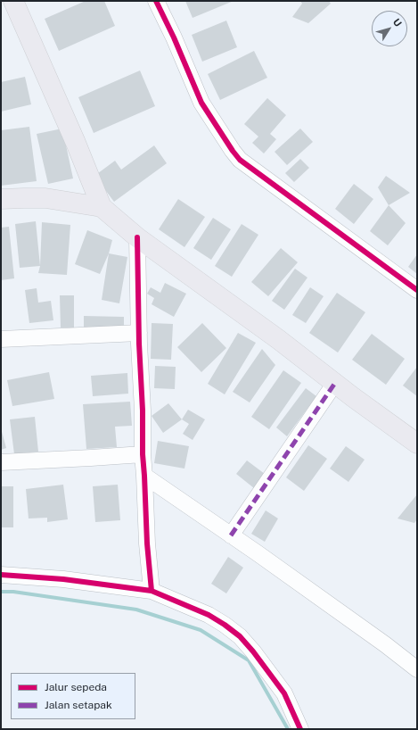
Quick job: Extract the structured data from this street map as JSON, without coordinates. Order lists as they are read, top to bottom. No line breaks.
{"legend":["Jalur sepeda","Jalan setapak"],"north":"top right"}
